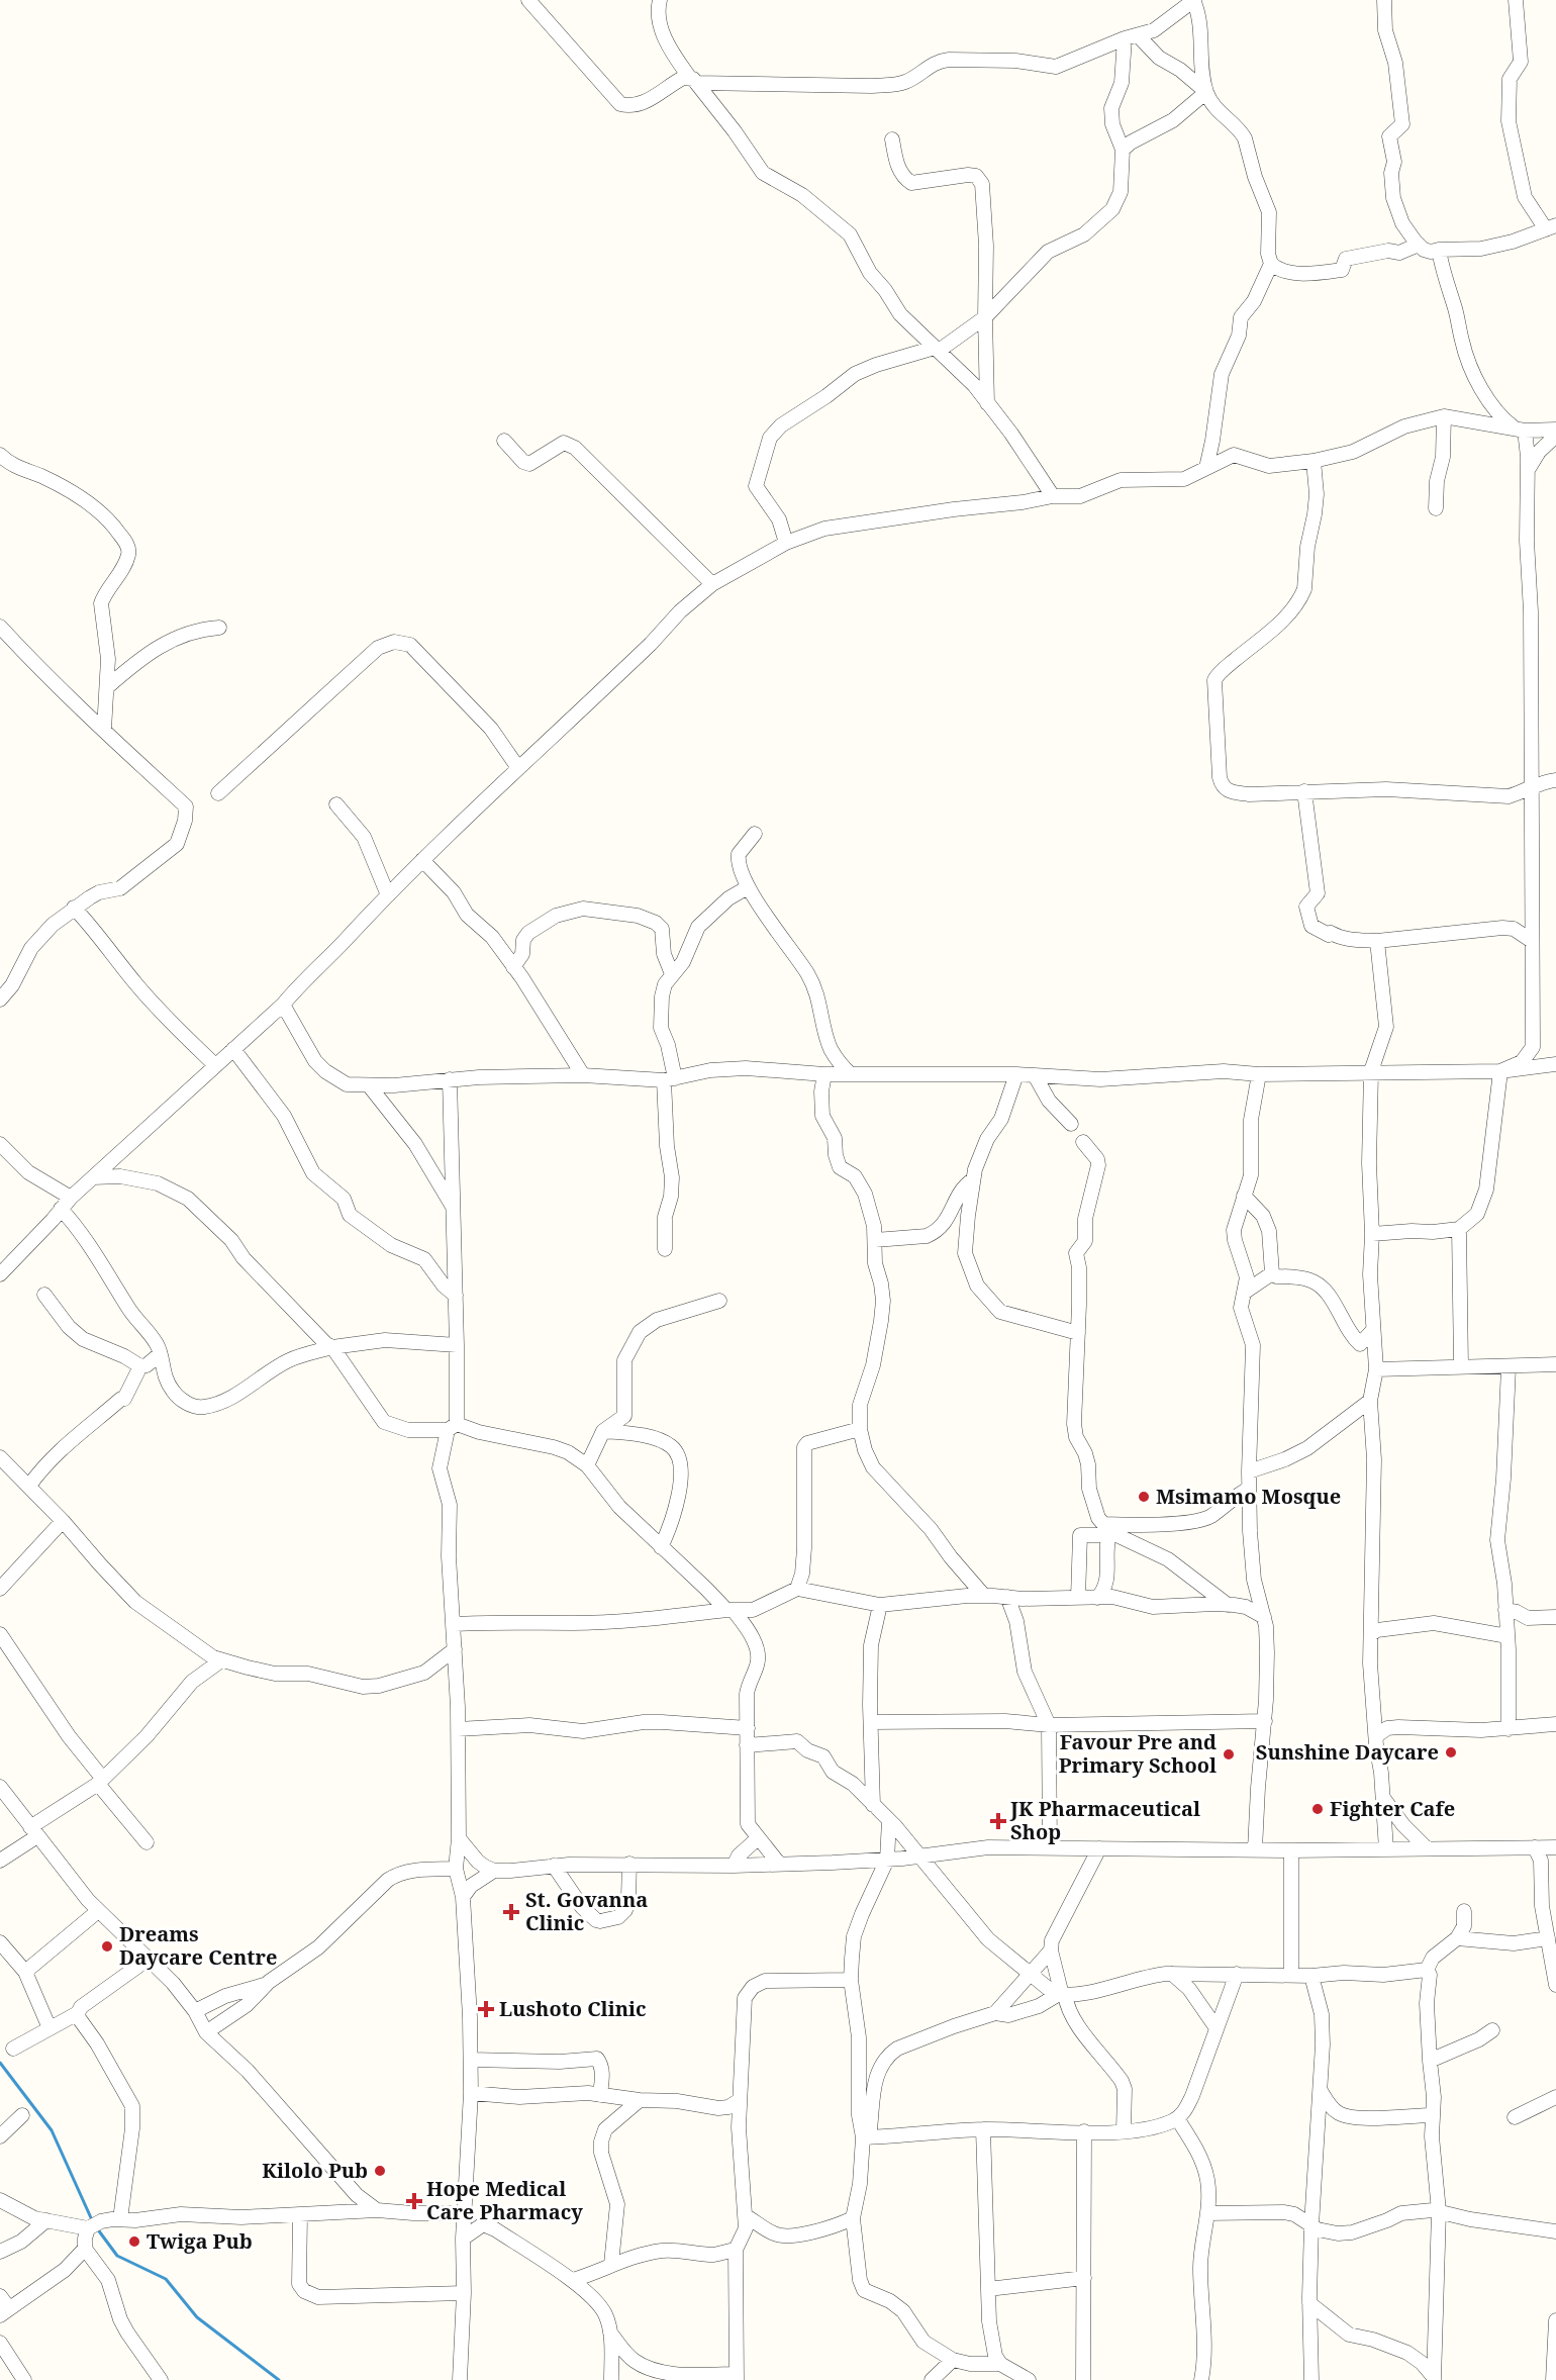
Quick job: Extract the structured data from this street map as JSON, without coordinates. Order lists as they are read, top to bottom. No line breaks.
{"places":{"other":["Msimamo Mosque","Sunshine Daycare","Favour Pre and Primary School","Fighter Cafe","Dreams Daycare Centre","Kilolo Pub","Twiga Pub"],"health":["JK Pharmaceutical Shop","St. Govanna Clinic","Lushoto Clinic","Hope Medical Care Pharmacy"]}}
